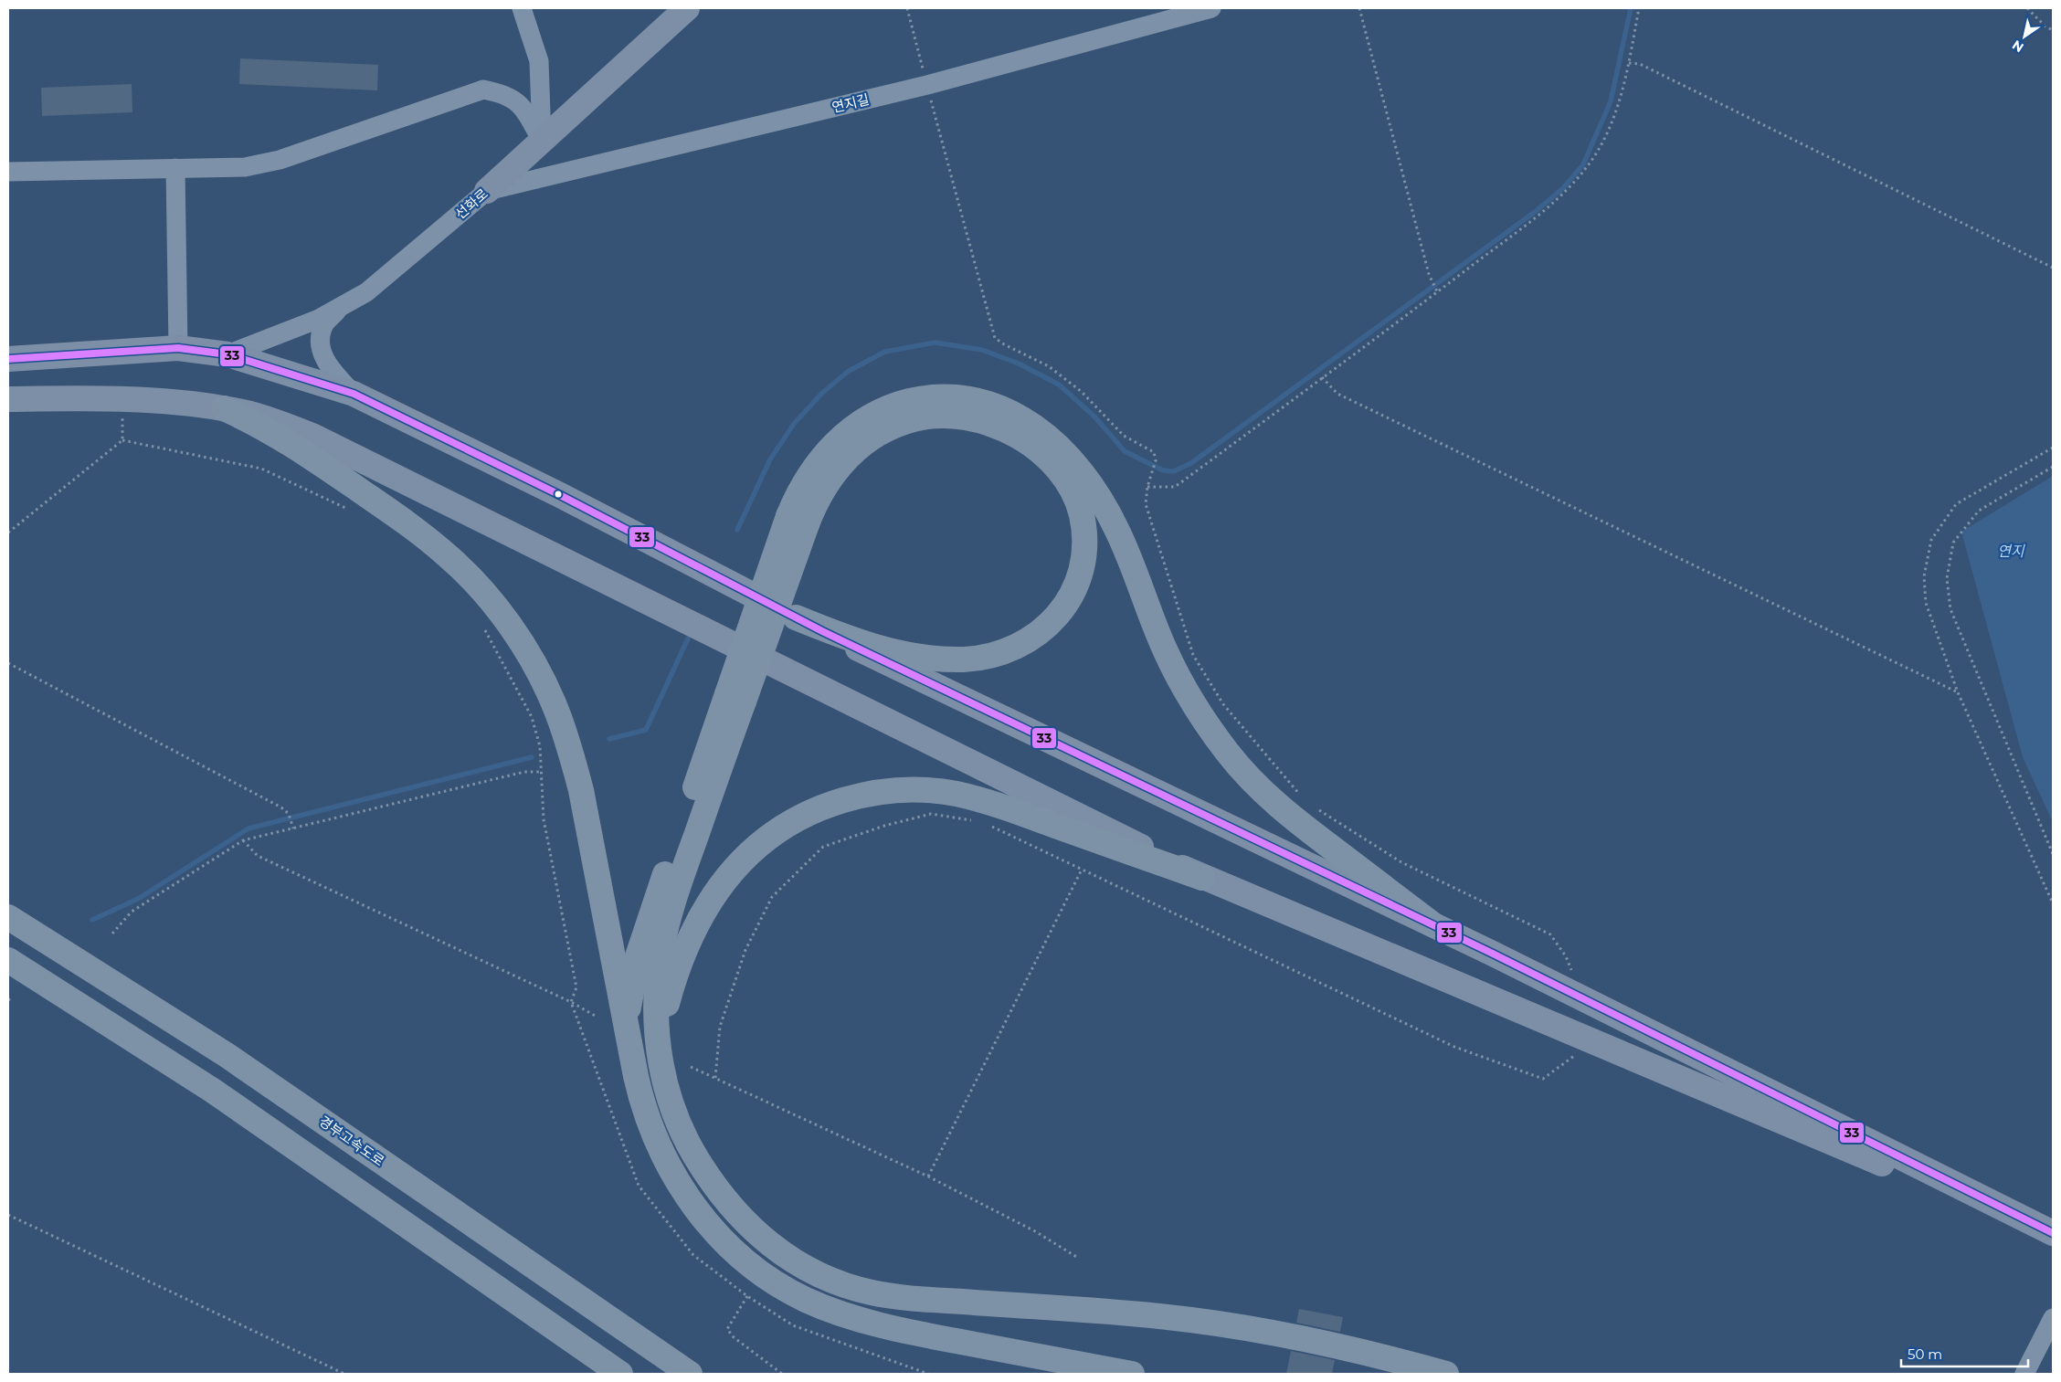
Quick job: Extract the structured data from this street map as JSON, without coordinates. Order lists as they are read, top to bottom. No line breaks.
{"streets":{"highway":["경부고속도로"],"main road":["선화로"],"street":["연지길"]},"crossings":[["연지길","선화로"]],"water":["연지"],"lines":["transit line 33"],"scale_bar":"50 m","north":"bottom left"}
